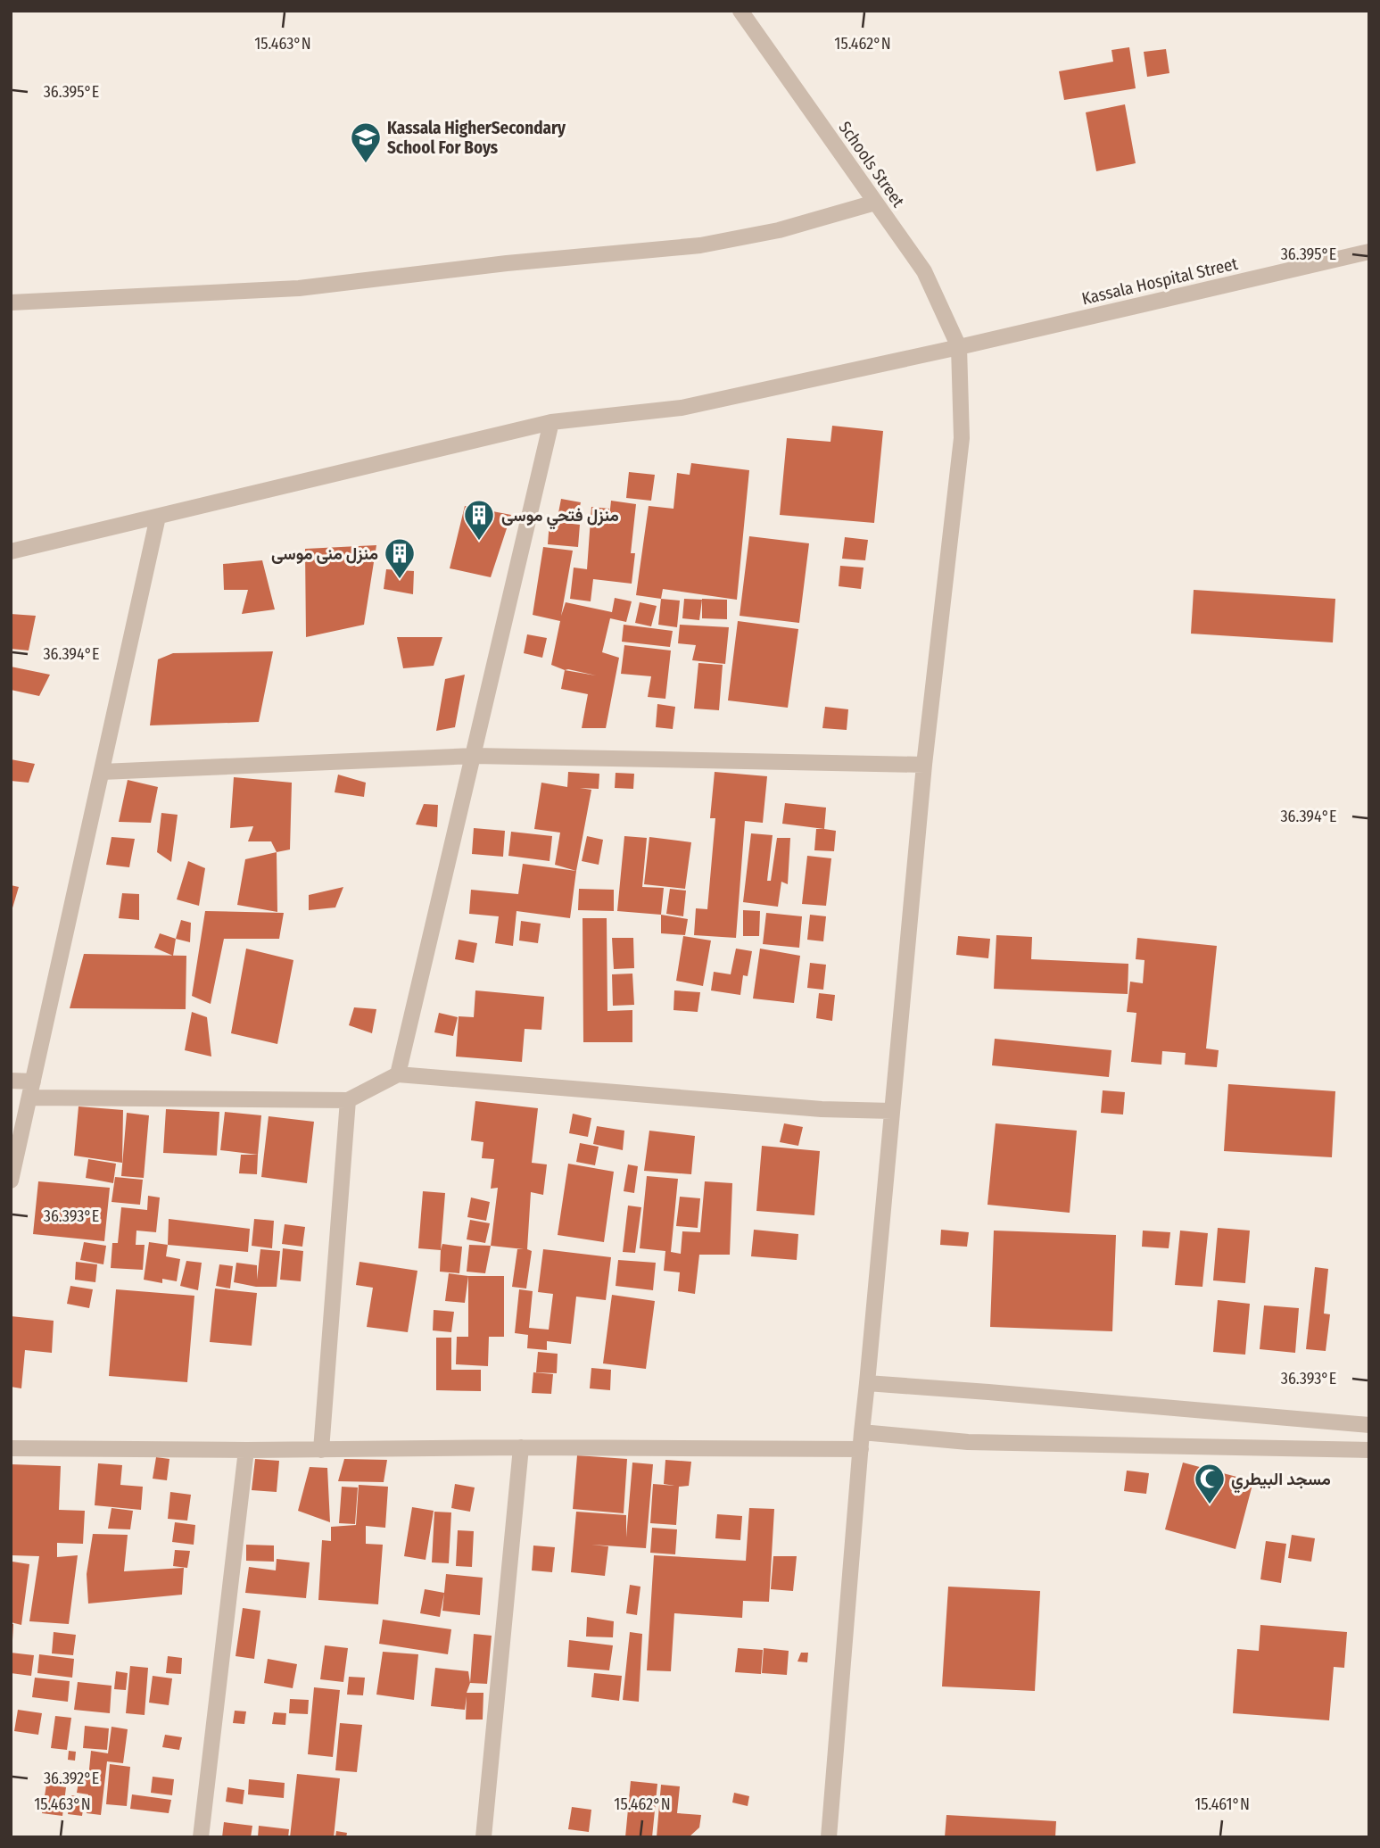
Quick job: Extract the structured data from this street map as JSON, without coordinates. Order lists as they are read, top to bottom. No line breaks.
{"streets":{"street":["Schools Street","Kassala Hospital Street"]},"crossings":[["Schools Street","Kassala Hospital Street"]],"places":{"school or university":["Kassala HigherSecondary School For Boys"],"building":["منزل فتحي موسى","منزل منى موسى"],"mosque":["مسجد البيطري"]},"coordinates":["15.463°N","15.462°N","36.395°E","36.394°E","36.393°E","36.392°E","15.461°N"]}
